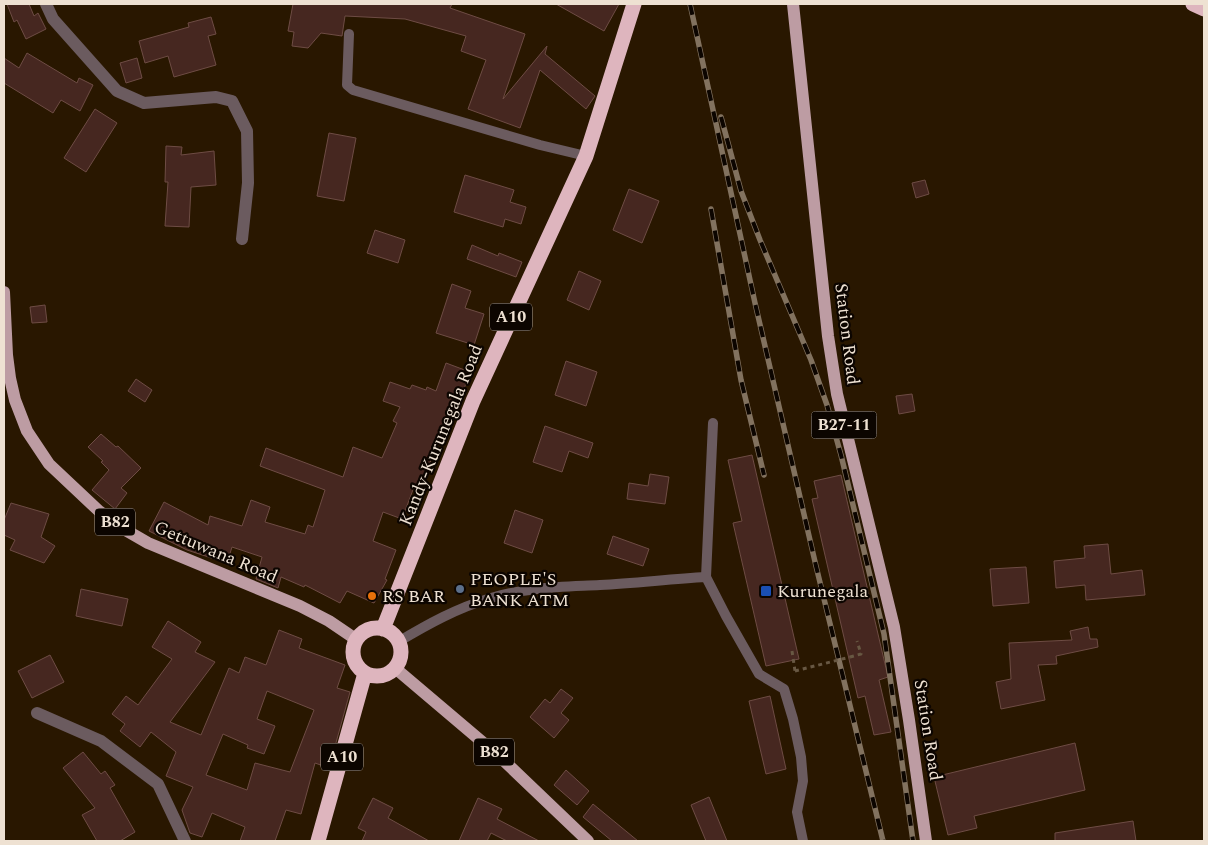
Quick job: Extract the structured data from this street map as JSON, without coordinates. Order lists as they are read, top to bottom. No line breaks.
{"streets":{"highway":["A10","Kandy-Kurunegala Road"],"main road":["Station Road","B27-11","B82","Gettuwana Road"]},"crossings":[["A10","Kandy-Kurunegala Road"],["A10","B82"],["A10","Gettuwana Road"],["Kandy-Kurunegala Road","B82"],["Kandy-Kurunegala Road","Gettuwana Road"],["B82","Gettuwana Road"]],"places":{"other":["PEOPLE'S BANK ATM","RS BAR"],"transit":["Kurunegala"]}}
